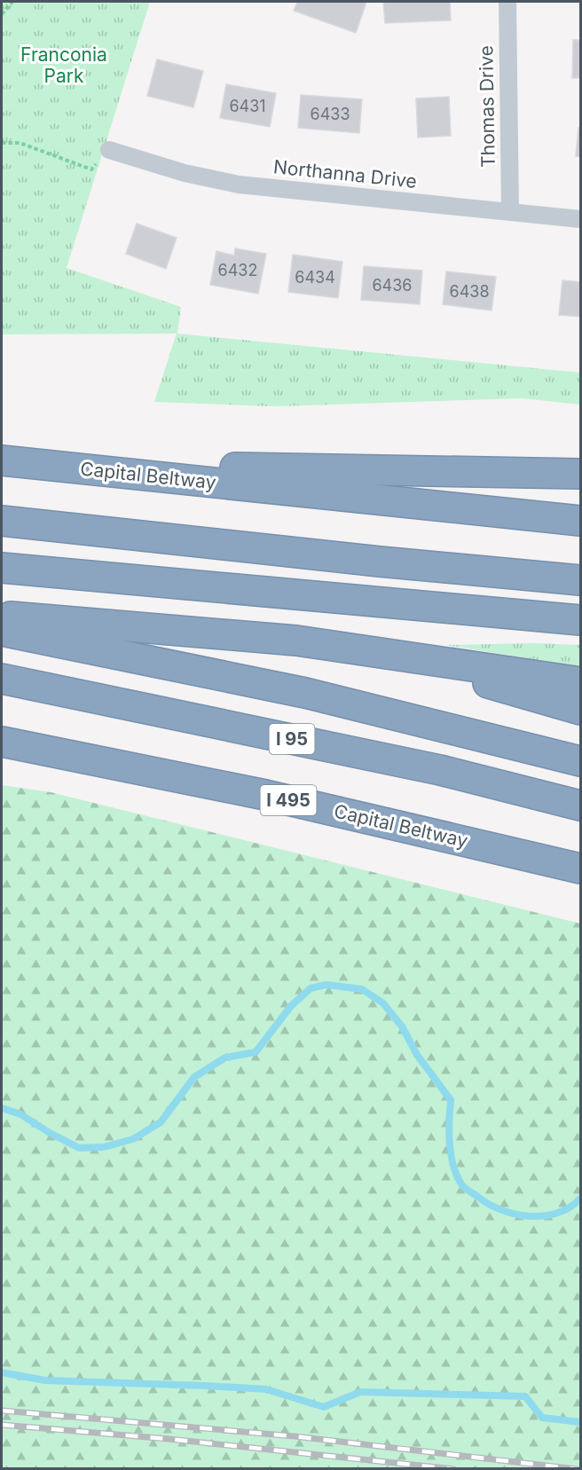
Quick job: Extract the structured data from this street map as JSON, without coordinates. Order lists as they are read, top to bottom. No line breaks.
{"streets":{"highway":["Capital Beltway","I 95","I 495"],"street":["Thomas Drive","Northanna Drive"]},"crossings":[["Thomas Drive","Northanna Drive"]],"parks":["Franconia Park"],"house_numbers":["6431","6433","6432","6434","6436","6438"]}
